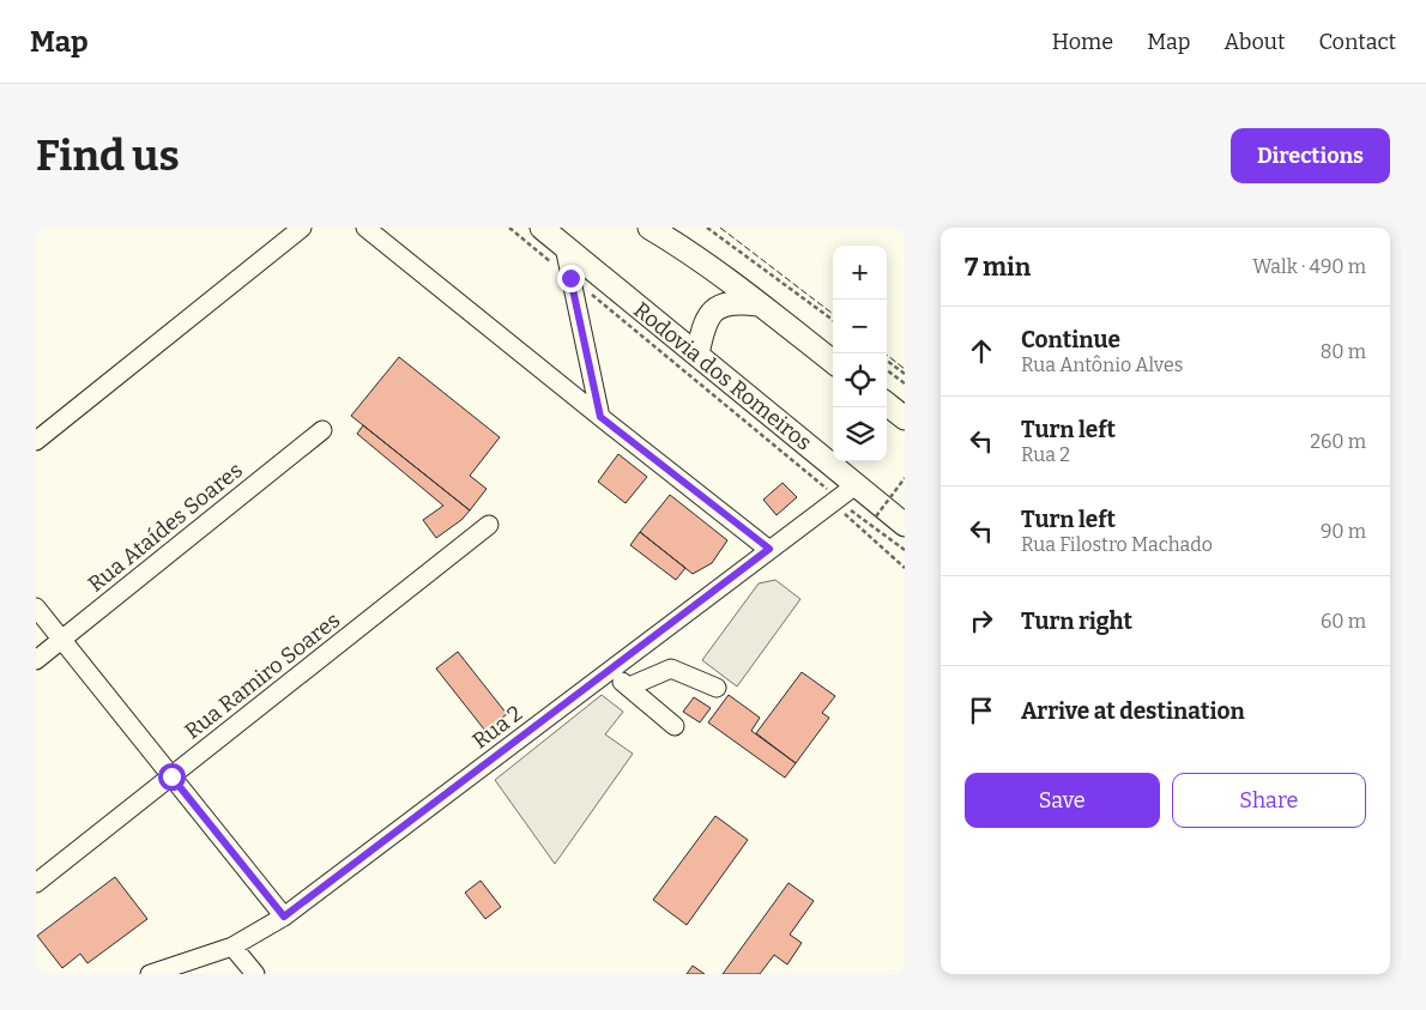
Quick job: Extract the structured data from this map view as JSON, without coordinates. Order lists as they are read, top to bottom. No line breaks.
{"streets":{"main road":["Rodovia dos Romeiros"],"street":["Rua Ataídes Soares","Rua Ramiro Soares","Rua 2"]},"crossings":[["Rodovia dos Romeiros","Rua 2"]],"page":{"header":"Map","nav":["Home","Map","About","Contact"],"buttons":["Directions",["Save","Share"]],"title":"Find us","heading":["7 min","Walk · 490 m"],"map_buttons":["+","−"],"list":[["Continue","Rua Antônio Alves","80 m"],["Turn left","Rua 2","260 m"],["Turn left","Rua Filostro Machado","90 m"],["Turn right","60 m"],"Arrive at destination"]}}
